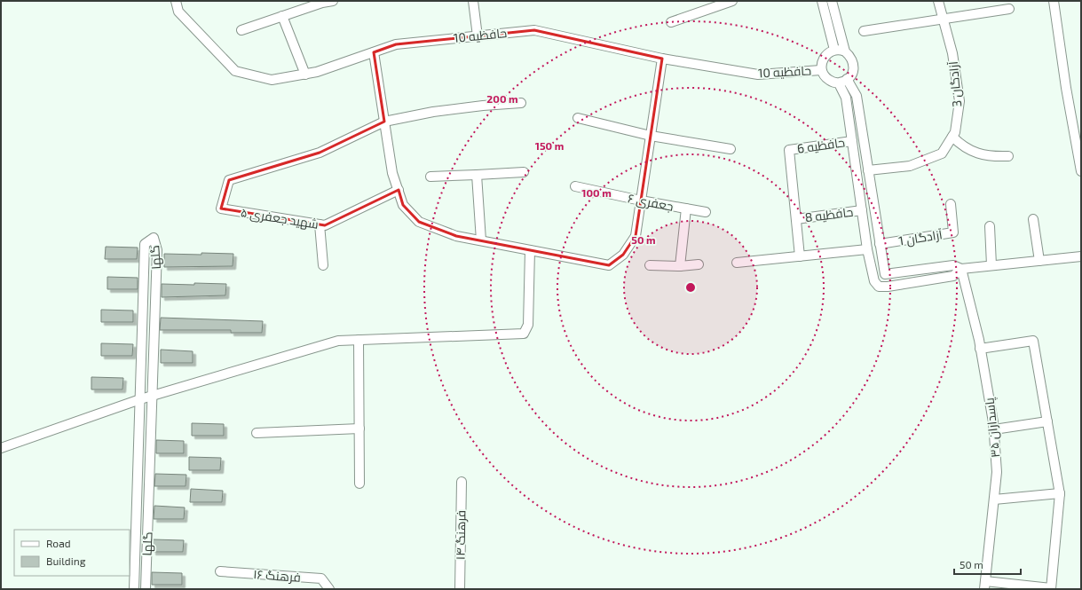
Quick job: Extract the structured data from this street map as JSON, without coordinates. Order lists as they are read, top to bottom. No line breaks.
{"streets":{"street":["حافظیه 10","آزادگان 3","حافظیه 6","جعفری ۶","حافظیه 8","شهید جعفری ۵","آزادگان 1","گلها","پاسداران ۳۵","فرهنگ ۱۴","فرهنگ ۱۶"]},"crossings":[["حافظیه 6","حافظیه 8"]],"legend":["Road","Building"],"scale_bar":"50 m","rings":["200 m","150 m","100 m","50 m"]}
